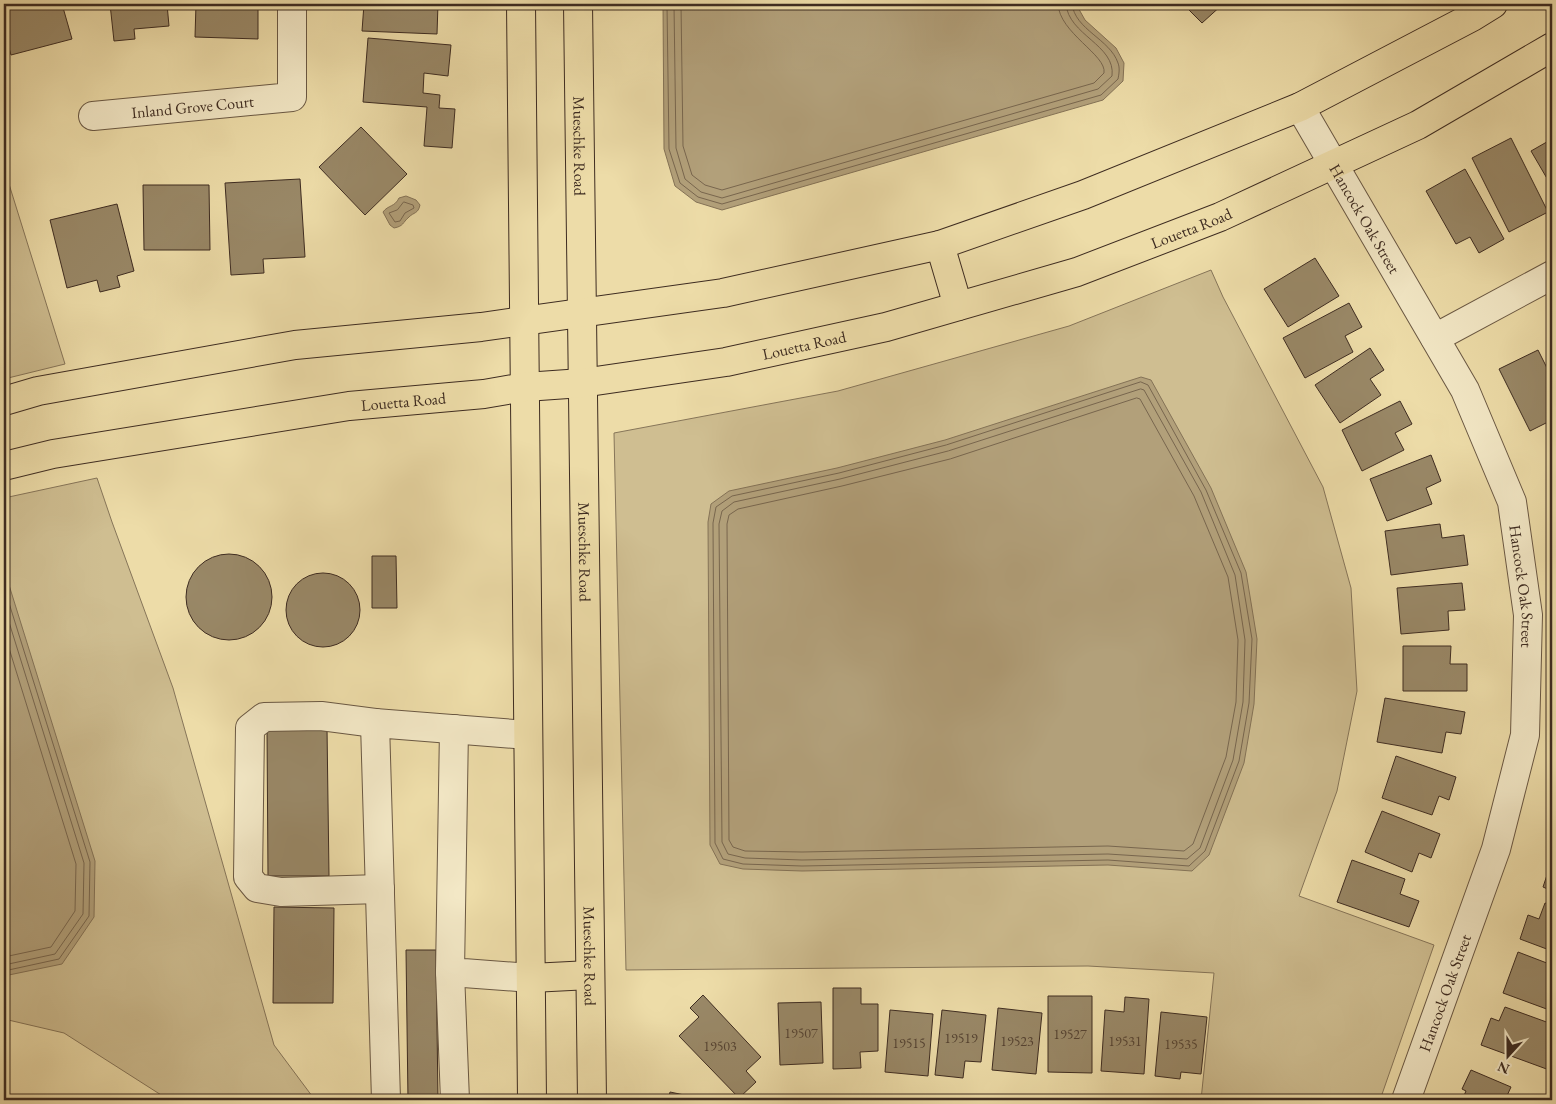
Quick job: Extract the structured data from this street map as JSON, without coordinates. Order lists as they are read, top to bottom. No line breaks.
{"streets":{"main road":["Mueschke Road","Louetta Road"],"street":["Inland Grove Court","Hancock Oak Street"]},"crossings":[["Mueschke Road","Louetta Road"],["Hancock Oak Street","Louetta Road"]],"house_numbers":["19507","19527","19519","19523","19531","19515","19535","19503"],"north":"bottom"}
